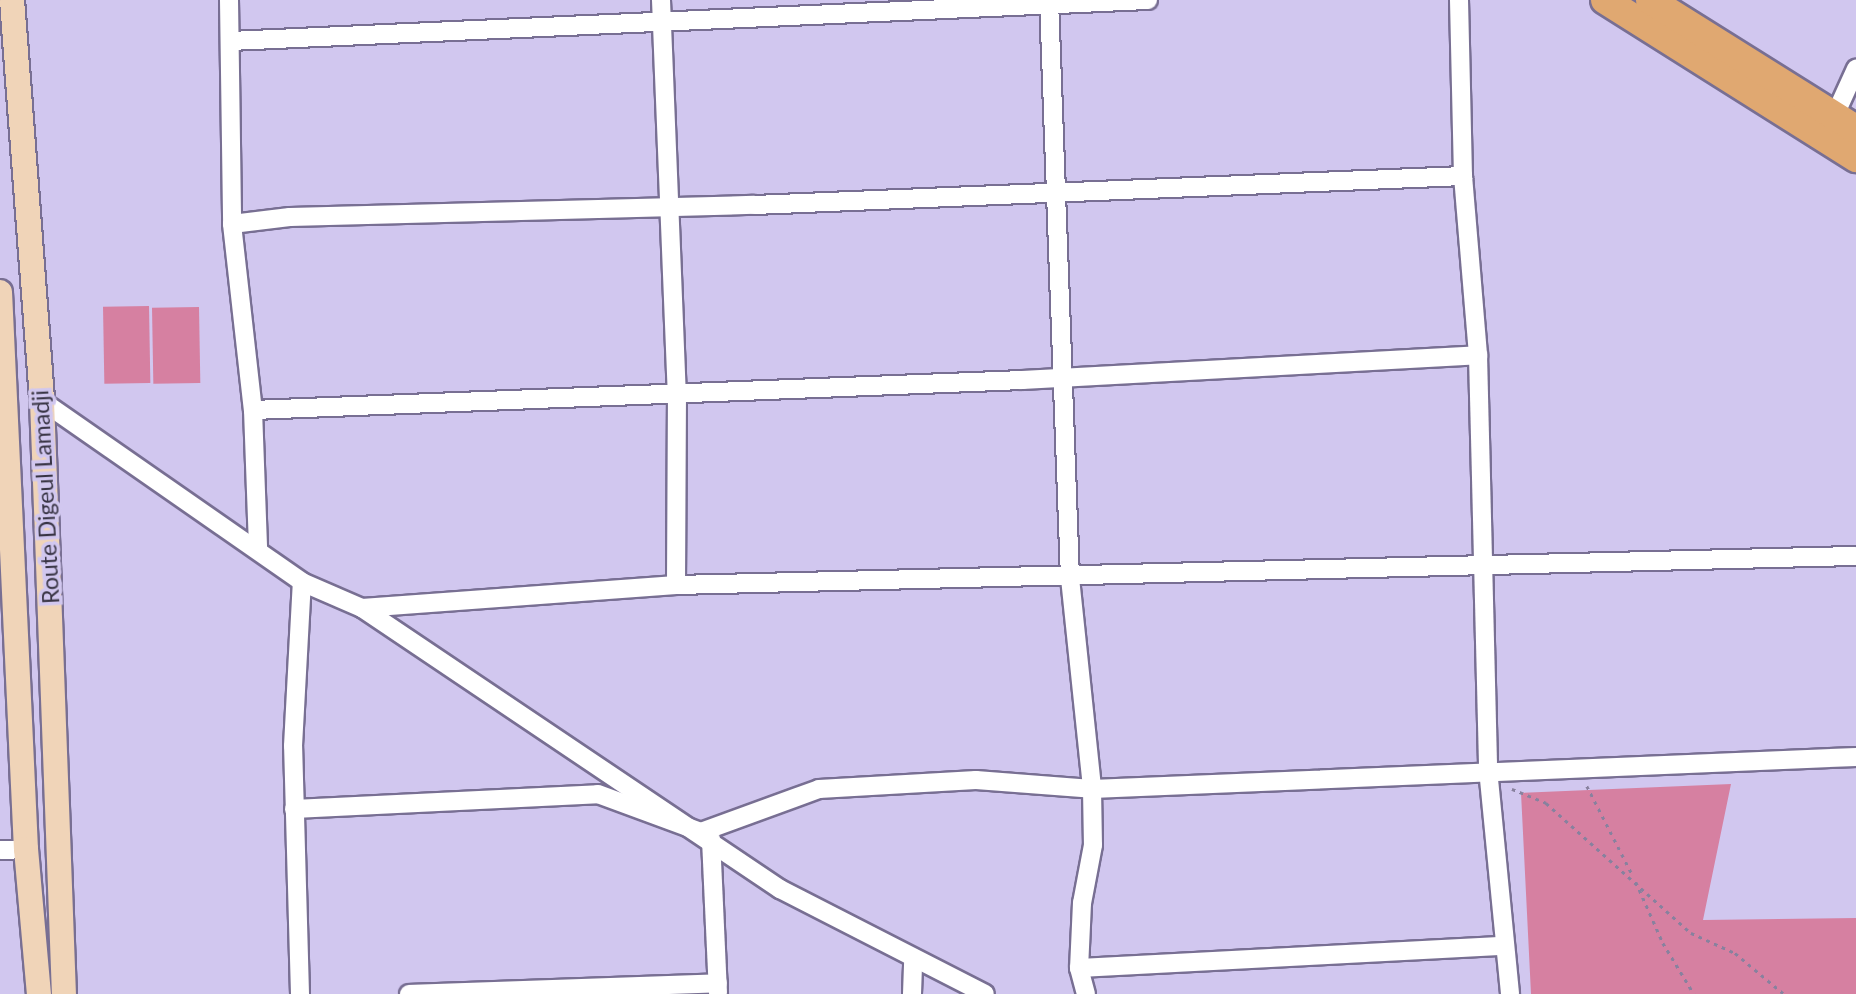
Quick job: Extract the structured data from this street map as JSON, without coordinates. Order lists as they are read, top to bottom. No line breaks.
{"streets":{"main road":["Route Digeul Lamadji"]}}
